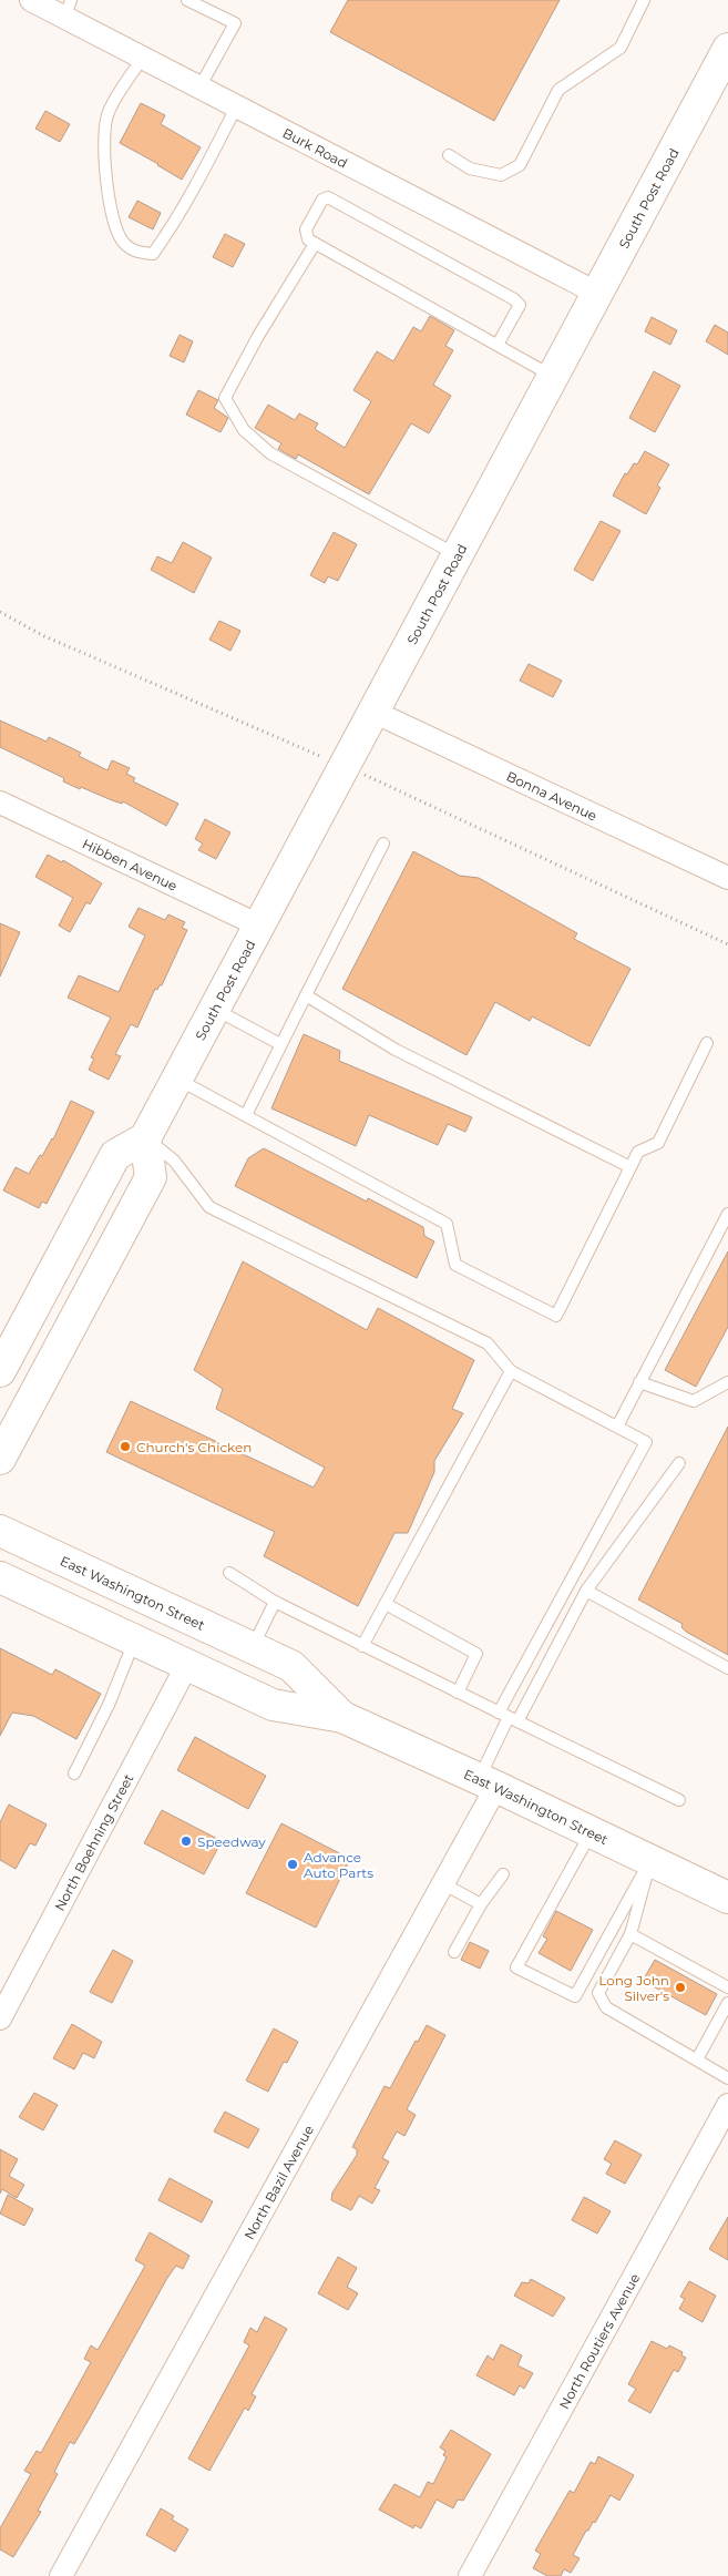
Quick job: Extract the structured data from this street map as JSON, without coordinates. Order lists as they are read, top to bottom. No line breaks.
{"streets":{"main road":["South Post Road","East Washington Street"],"street":["Burk Road","Bonna Avenue","Hibben Avenue","North Boehning Street","North Bazil Avenue","North Routiers Avenue"]},"crossings":[["Burk Road","South Post Road"],["South Post Road","Bonna Avenue"],["South Post Road","Hibben Avenue"],["East Washington Street","North Boehning Street"],["East Washington Street","North Bazil Avenue"]],"places":["Church's Chicken","Speedway","Advance Auto Parts","Long John Silver's"]}
